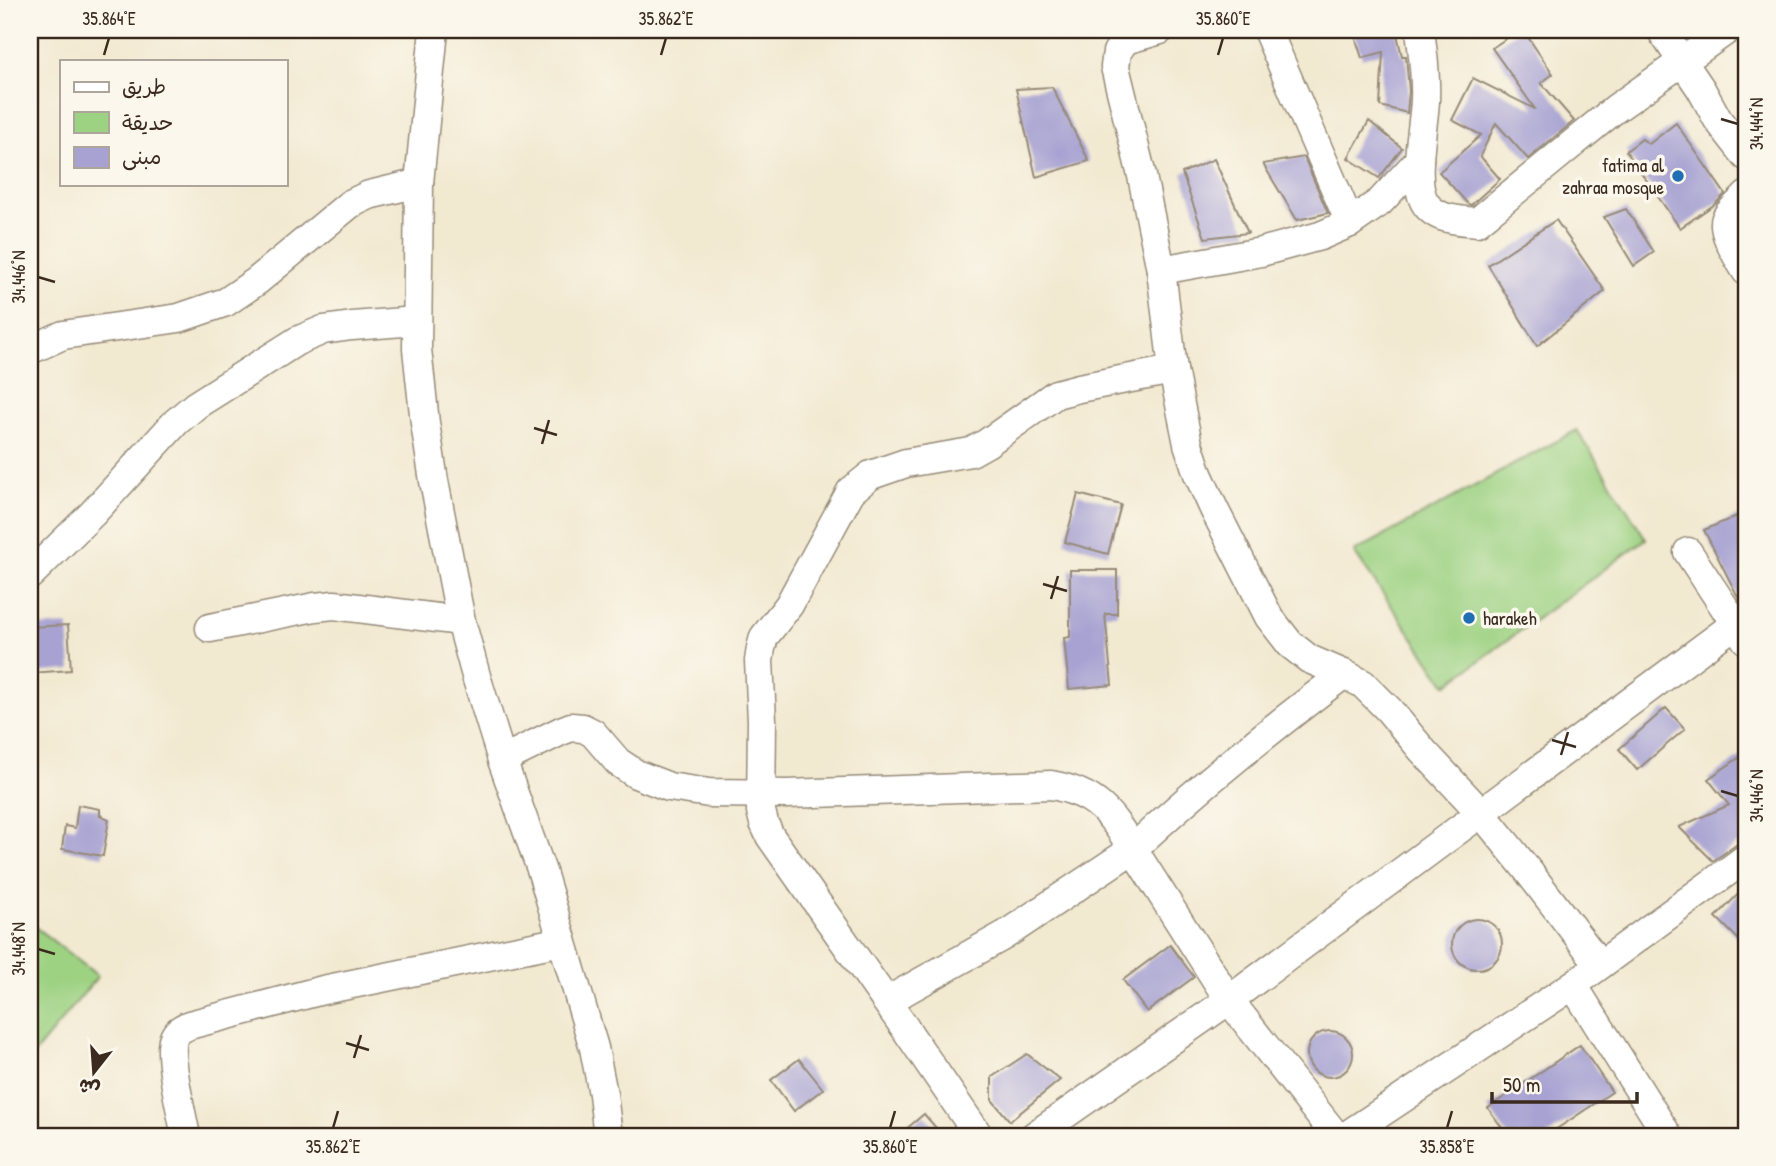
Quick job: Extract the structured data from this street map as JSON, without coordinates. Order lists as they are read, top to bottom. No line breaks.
{"places":["fatima al zahraa mosque","harakeh"],"legend":["طريق","حديقة","مبنى"],"scale_bar":"50 m","north":"bottom","coordinates":["35.864°E","35.862°E","35.860°E","34.444°N","34.446°N","34.448°N","35.858°E"]}
